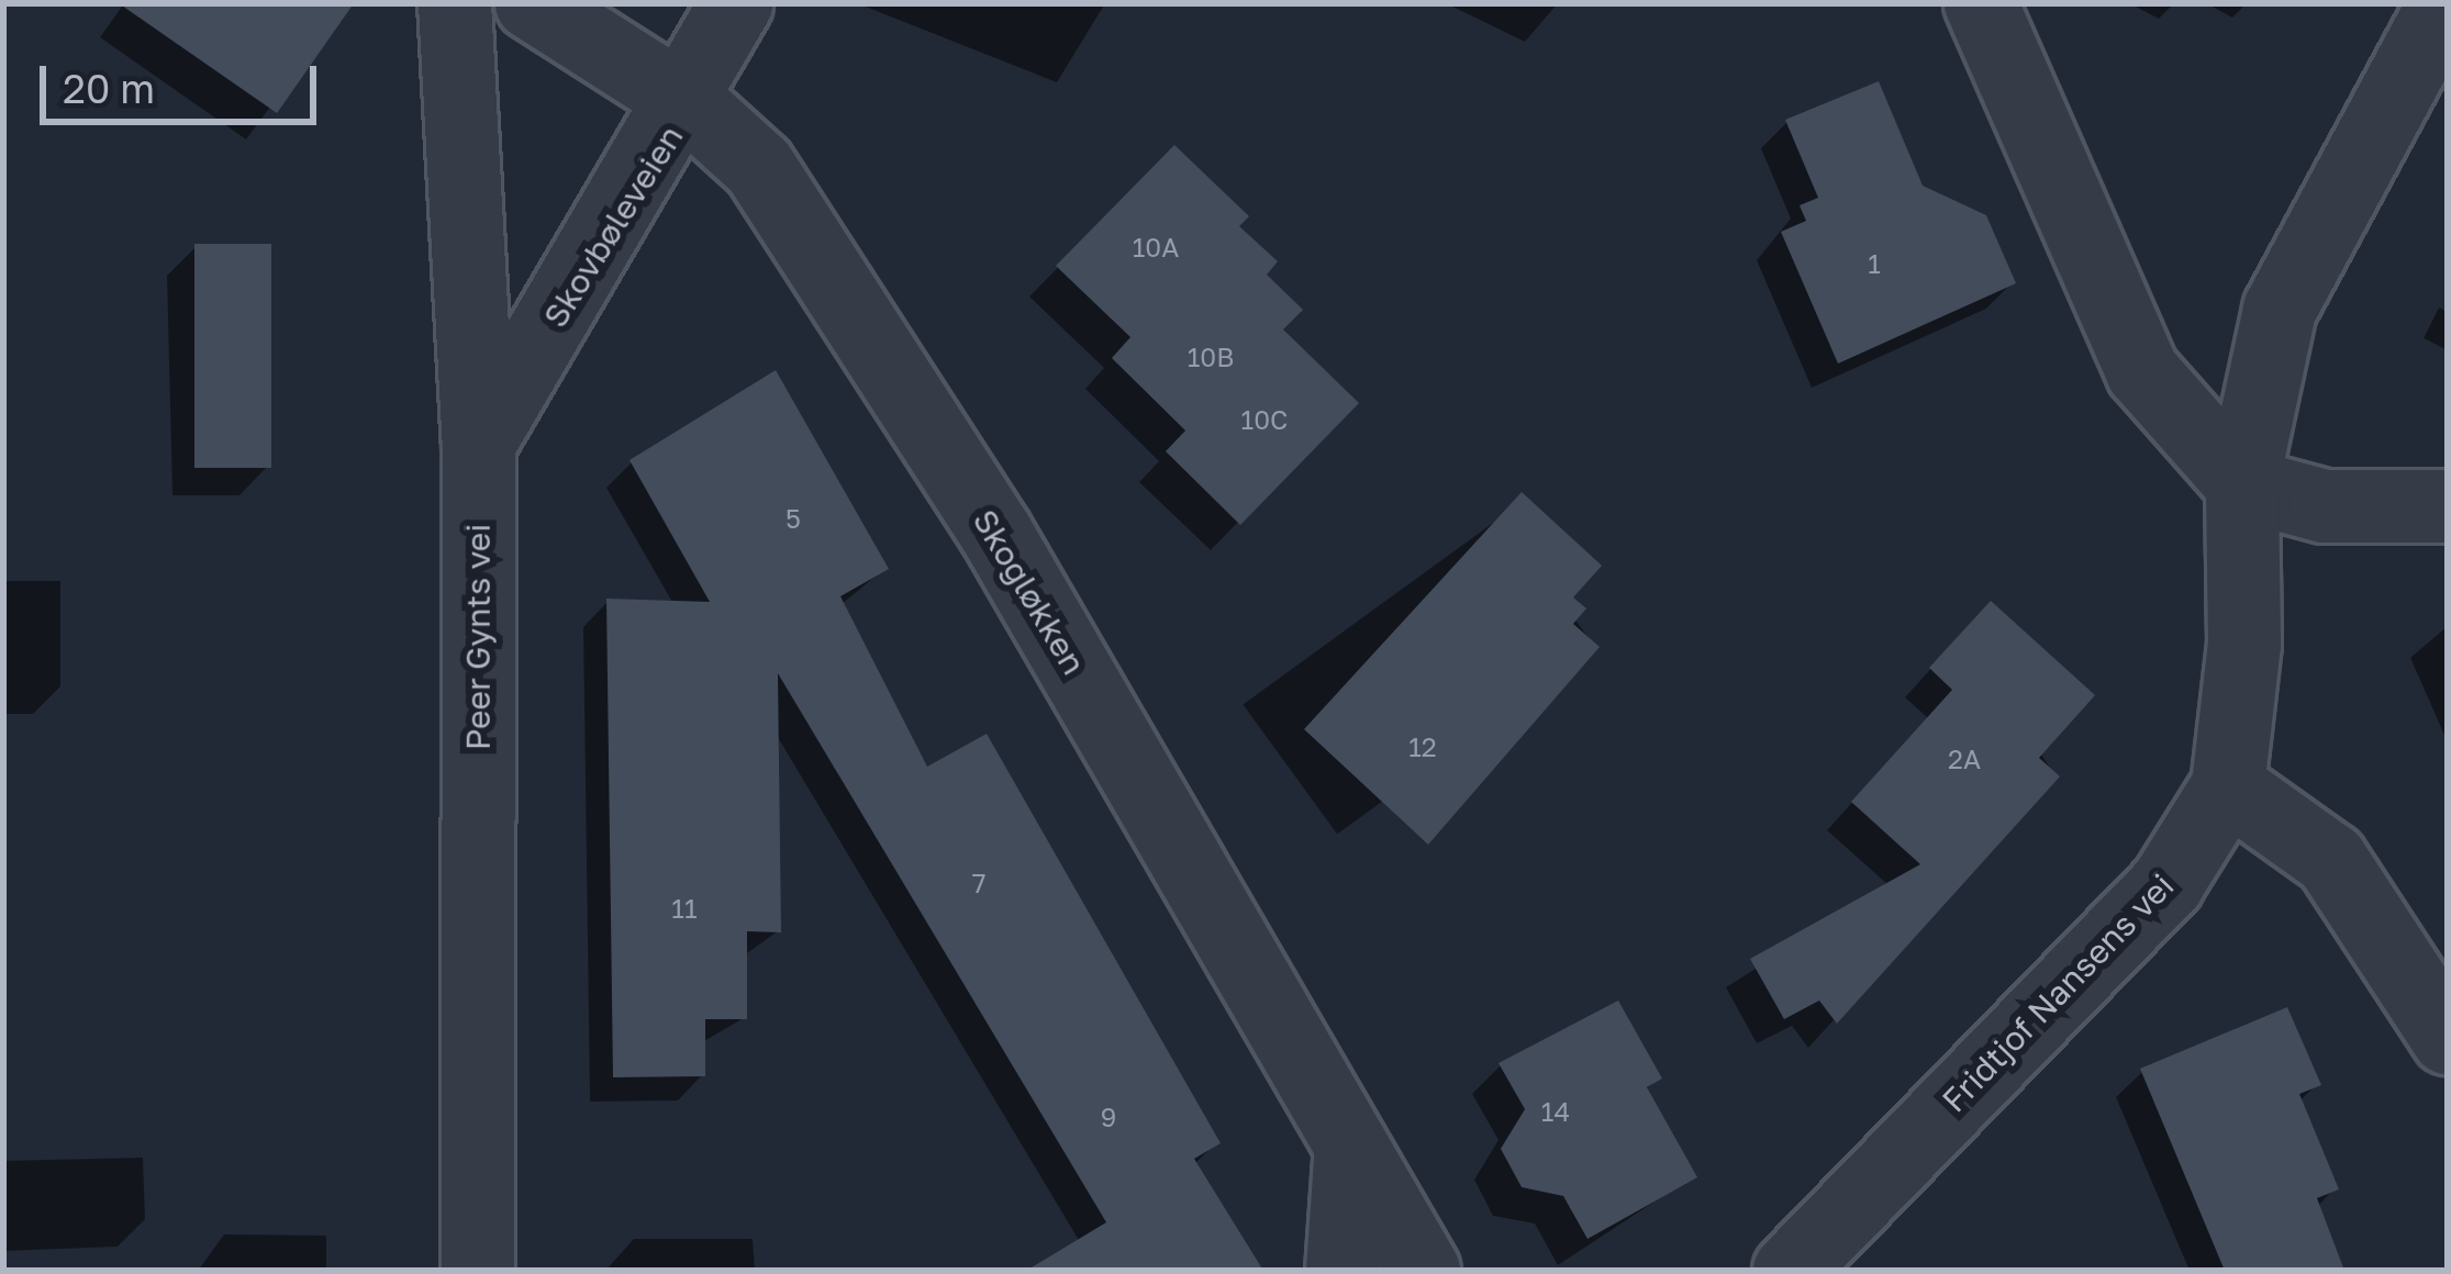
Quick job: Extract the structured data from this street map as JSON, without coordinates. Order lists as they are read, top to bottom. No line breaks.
{"streets":{"street":["Skovbøleveien","Skogløkken","Peer Gynts vei","Fridtjof Nansens vei"]},"crossings":[["Skovbøleveien","Skogløkken"],["Skovbøleveien","Peer Gynts vei"]],"house_numbers":["10A","1","10B","10C","5","12","2A","7","11","14","9"],"scale_bar":"20 m"}
